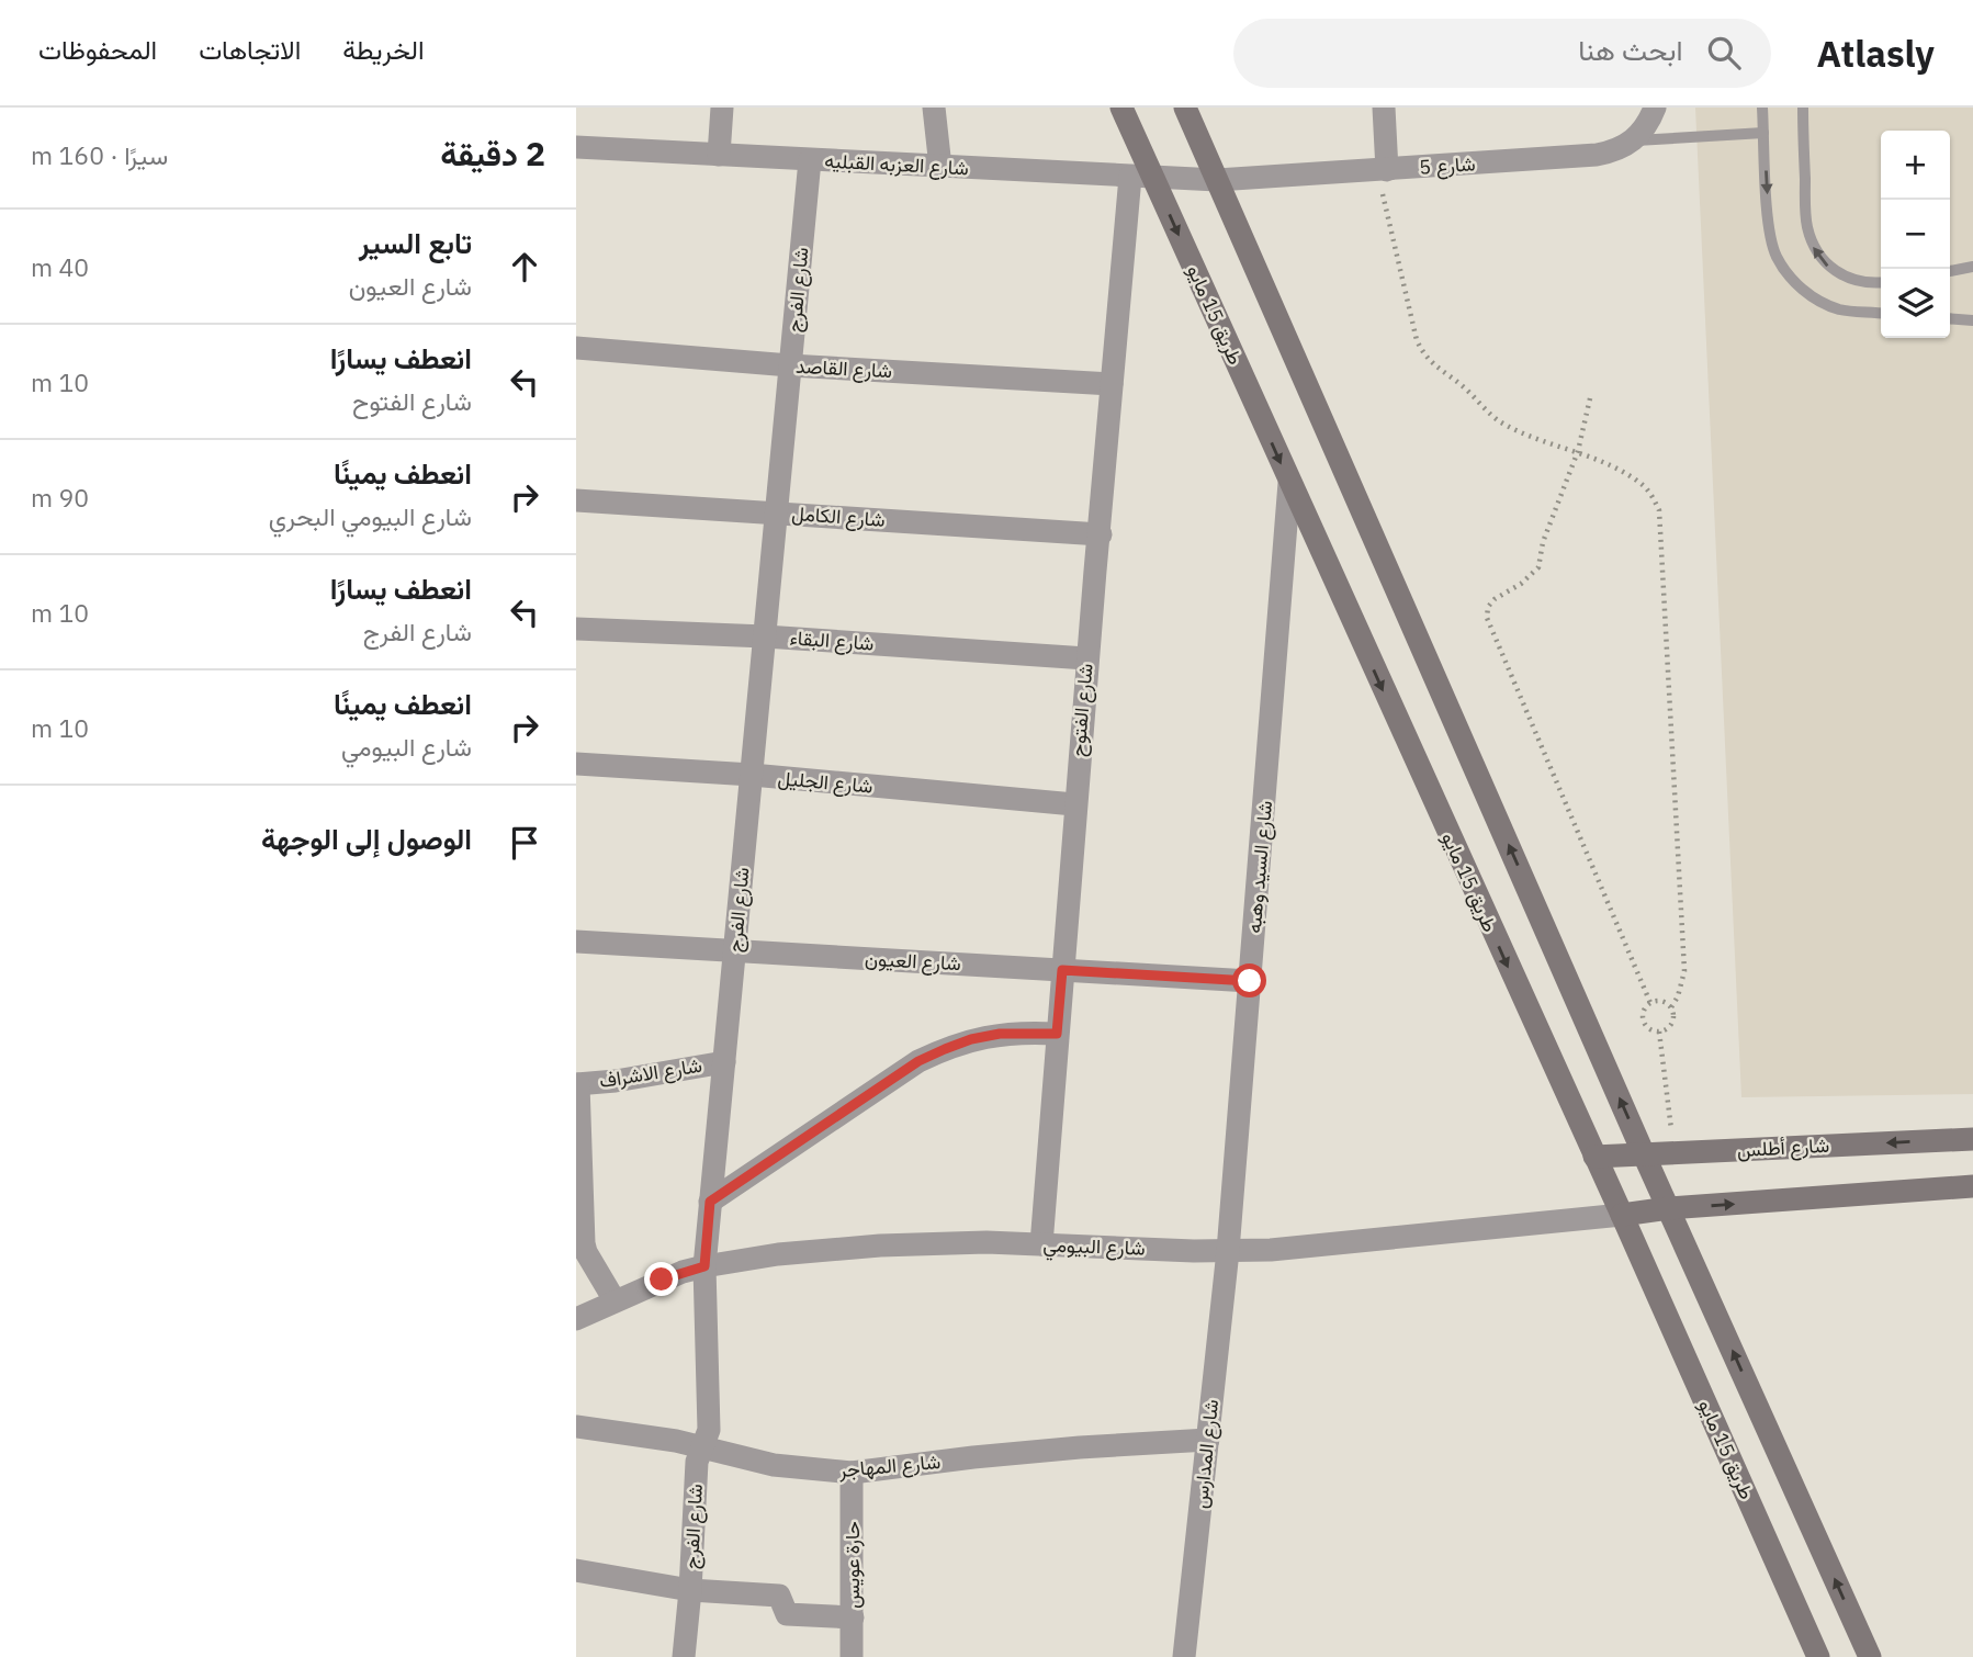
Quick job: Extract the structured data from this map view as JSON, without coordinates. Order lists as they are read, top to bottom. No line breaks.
{"streets":{"main road":["طريق 15 مايو","شارع أطلس"],"street":["شارع العزبه القبليه","شارع 5","شارع الفرج","شارع القاصد","شارع الكامل","شارع البقاء","شارع الفتوح","شارع الجليل","شارع السيد وهبه","شارع العيون","شارع الاشراف","شارع البيومي","شارع المدارس","شارع المهاجر","حارة عويس"]},"crossings":[["شارع العزبه القبليه","شارع 5"],["شارع العزبه القبليه","شارع الفرج"],["شارع العزبه القبليه","طريق 15 مايو"],["شارع العزبه القبليه","شارع الفتوح"],["شارع الفرج","شارع القاصد"],["شارع الفرج","شارع الكامل"],["شارع الفرج","شارع البقاء"],["شارع الفرج","شارع الجليل"],["شارع الفرج","شارع العيون"],["شارع الفرج","شارع الاشراف"],["شارع الفرج","شارع البيومي"],["شارع الفرج","شارع المهاجر"],["طريق 15 مايو","شارع الفتوح"],["طريق 15 مايو","شارع السيد وهبه"],["طريق 15 مايو","شارع أطلس"],["طريق 15 مايو","شارع البيومي"],["شارع القاصد","شارع الفتوح"],["شارع الكامل","شارع الفتوح"],["شارع البقاء","شارع الفتوح"],["شارع الفتوح","شارع الجليل"],["شارع الفتوح","شارع العيون"],["شارع الفتوح","شارع البيومي"],["شارع السيد وهبه","شارع العيون"],["شارع السيد وهبه","شارع البيومي"],["شارع السيد وهبه","شارع المدارس"],["شارع البيومي","شارع المدارس"],["شارع المدارس","شارع المهاجر"],["شارع المهاجر","حارة عويس"]],"page":{"header":"Atlasly","search":"ابحث هنا","nav":["الخريطة","الاتجاهات","المحفوظات"],"heading":["2 دقيقة","سيرًا · 160 m"],"map_buttons":["+","−"],"list":[["تابع السير","شارع العيون","40 m"],["انعطف يسارًا","شارع الفتوح","10 m"],["انعطف يمينًا","شارع البيومي البحري","90 m"],["انعطف يسارًا","شارع الفرج","10 m"],["انعطف يمينًا","شارع البيومي","10 m"],"الوصول إلى الوجهة"]}}
